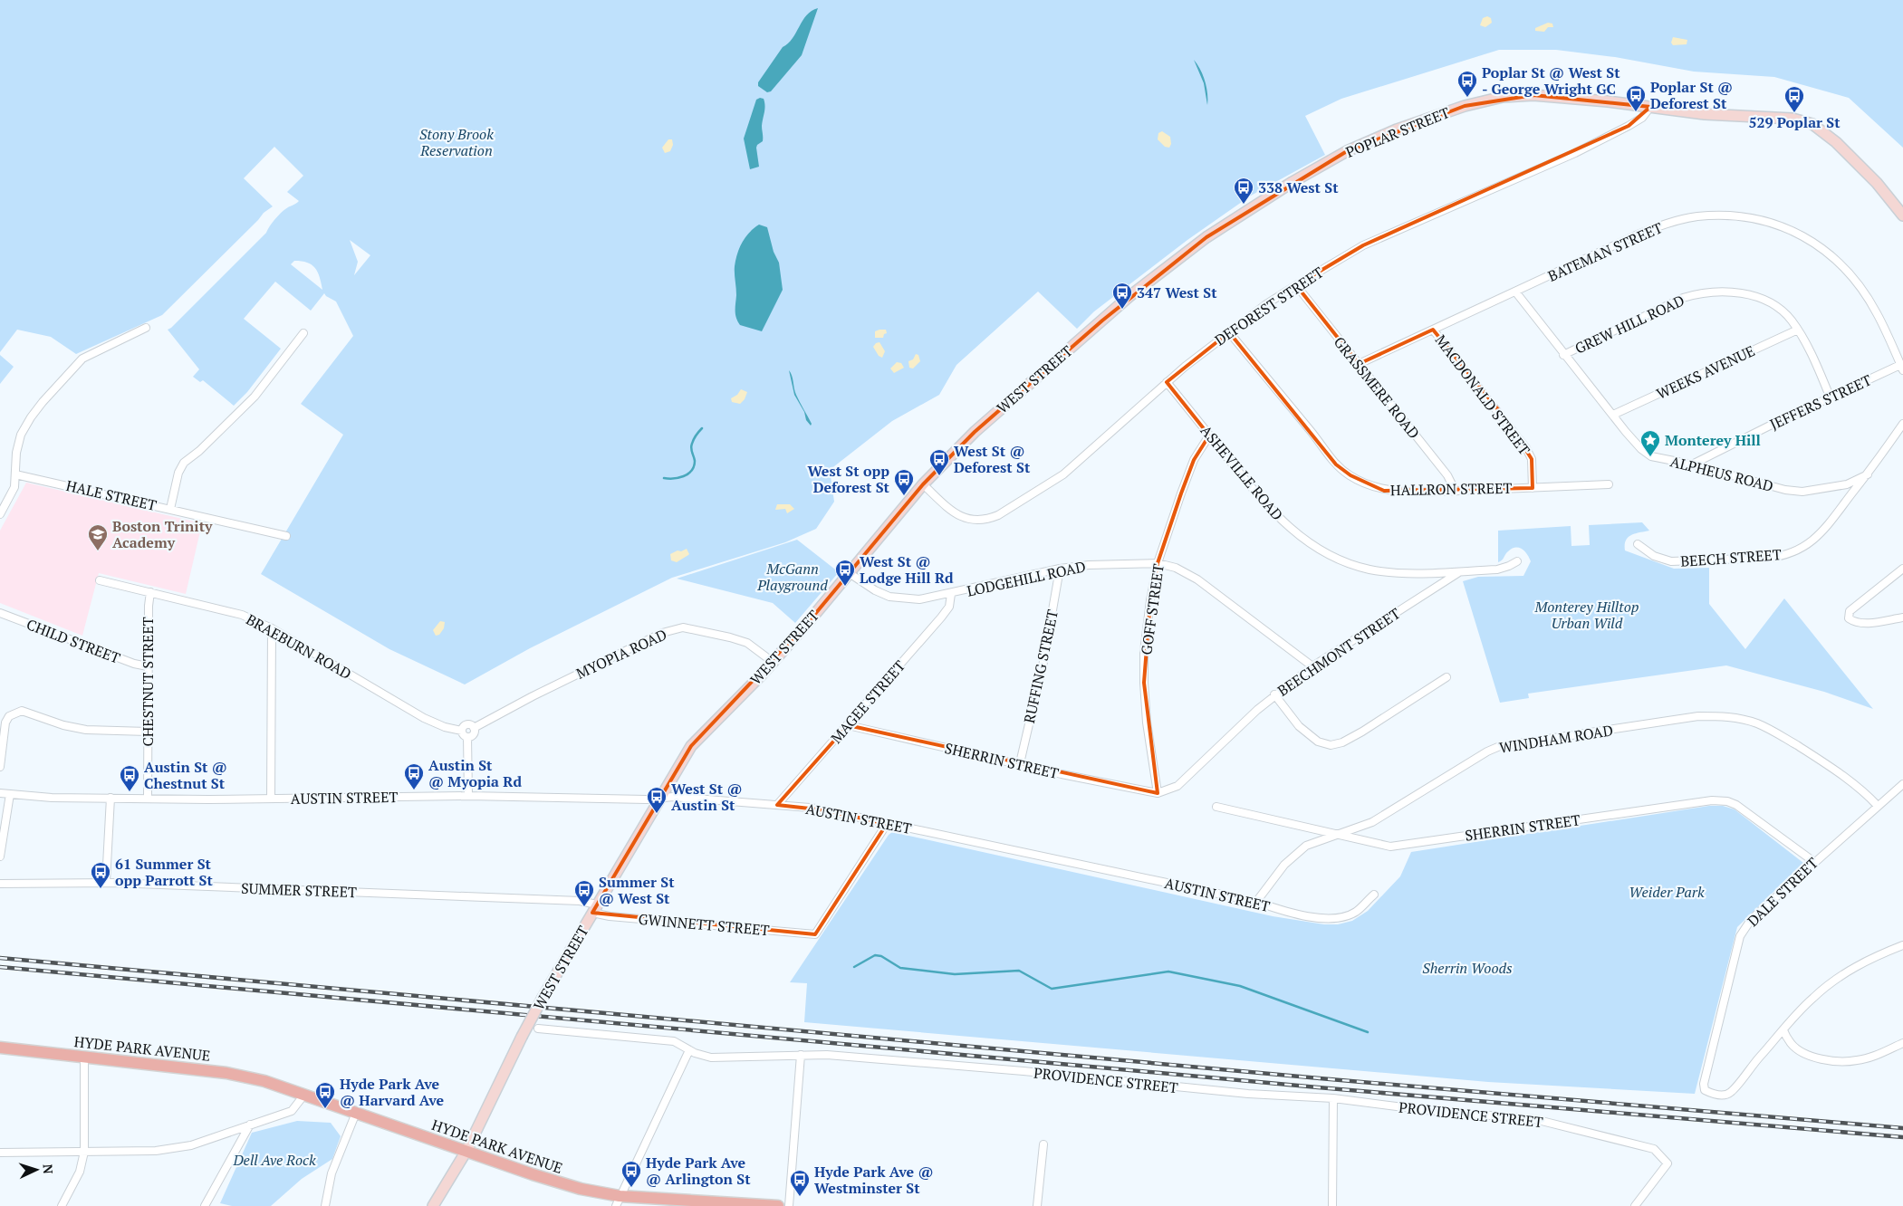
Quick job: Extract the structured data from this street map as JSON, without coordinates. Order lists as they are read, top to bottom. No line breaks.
{"streets":{"main road":["HYDE PARK AVENUE"],"street":["POPLAR STREET","BATEMAN STREET","DEFOREST STREET","GREW HILL ROAD","WEEKS AVENUE","WEST STREET","GRASSMERE ROAD","MACDONALD STREET","JEFFERS STREET","ASHEVILLE ROAD","ALPHEUS ROAD","HALLRON STREET","HALE STREET","BEECH STREET","LODGEHILL ROAD","GOFF STREET","CHILD STREET","BRAEBURN ROAD","BEECHMONT STREET","MYOPIA ROAD","RUFFING STREET","CHESTNUT STREET","MAGEE STREET","WINDHAM ROAD","SHERRIN STREET","AUSTIN STREET","SUMMER STREET","DALE STREET","GWINNETT STREET","PROVIDENCE STREET"]},"crossings":[["POPLAR STREET","DEFOREST STREET"],["POPLAR STREET","WEST STREET"],["BATEMAN STREET","GRASSMERE ROAD"],["BATEMAN STREET","MACDONALD STREET"],["BATEMAN STREET","JEFFERS STREET"],["BATEMAN STREET","ALPHEUS ROAD"],["DEFOREST STREET","WEST STREET"],["DEFOREST STREET","GRASSMERE ROAD"],["DEFOREST STREET","ASHEVILLE ROAD"],["DEFOREST STREET","HALLRON STREET"],["GREW HILL ROAD","WEEKS AVENUE"],["GREW HILL ROAD","JEFFERS STREET"],["GREW HILL ROAD","ALPHEUS ROAD"],["WEEKS AVENUE","ALPHEUS ROAD"],["WEST STREET","LODGEHILL ROAD"],["WEST STREET","MYOPIA ROAD"],["WEST STREET","AUSTIN STREET"],["WEST STREET","SUMMER STREET"],["WEST STREET","GWINNETT STREET"],["WEST STREET","HYDE PARK AVENUE"],["GRASSMERE ROAD","HALLRON STREET"],["MACDONALD STREET","HALLRON STREET"],["JEFFERS STREET","ALPHEUS ROAD"],["ASHEVILLE ROAD","GOFF STREET"],["ASHEVILLE ROAD","BEECHMONT STREET"],["ALPHEUS ROAD","BEECH STREET"],["LODGEHILL ROAD","GOFF STREET"],["LODGEHILL ROAD","BEECHMONT STREET"],["LODGEHILL ROAD","RUFFING STREET"],["LODGEHILL ROAD","MAGEE STREET"],["GOFF STREET","BEECHMONT STREET"],["GOFF STREET","SHERRIN STREET"],["CHILD STREET","CHESTNUT STREET"],["BRAEBURN ROAD","MYOPIA ROAD"],["BRAEBURN ROAD","CHESTNUT STREET"],["BEECHMONT STREET","SHERRIN STREET"],["RUFFING STREET","SHERRIN STREET"],["CHESTNUT STREET","AUSTIN STREET"],["MAGEE STREET","SHERRIN STREET"],["MAGEE STREET","AUSTIN STREET"],["WINDHAM ROAD","SHERRIN STREET"],["WINDHAM ROAD","AUSTIN STREET"],["WINDHAM ROAD","DALE STREET"],["SHERRIN STREET","DALE STREET"],["AUSTIN STREET","GWINNETT STREET"],["SUMMER STREET","GWINNETT STREET"]],"parks":["Stony Brook Reservation","McGann Playground","Monterey Hilltop Urban Wild","Weider Park","Sherrin Woods","Dell Ave Rock"],"places":{"bus stop":["Poplar St @ West St - George Wright GC","Poplar St @ Deforest St","529 Poplar St","338 West St","347 West St","West St @ Deforest St","West St opp Deforest St","West St @ Lodge Hill Rd","Austin St @ Myopia Rd","Austin St @ Chestnut St","West St @ Austin St","61 Summer St opp Parrott St","Summer St @ West St","Hyde Park Ave @ Harvard Ave","Hyde Park Ave @ Arlington St","Hyde Park Ave @ Westminster St"],"place":["Monterey Hill"],"school or university":["Boston Trinity Academy"]},"north":"right"}
